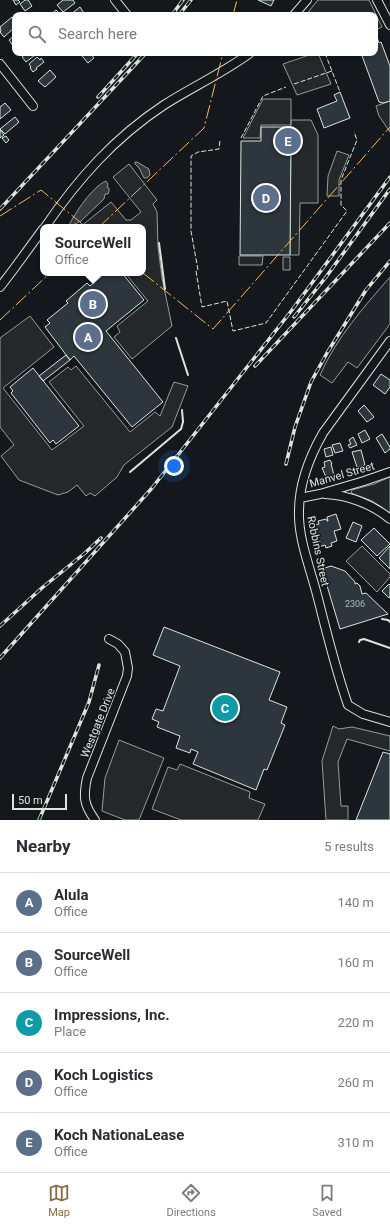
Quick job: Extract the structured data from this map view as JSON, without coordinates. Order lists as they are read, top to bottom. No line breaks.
{"streets":{"street":["Manvel Street","Robbins Street","Westgate Drive"]},"crossings":[["Manvel Street","Robbins Street"]],"house_numbers":["2306"],"scale_bar":"50 m","page":{"search":"Search here","pins":["E","D","B","A","C"],"popup":["SourceWell","Office"],"scale":"50 m","heading":["Nearby","5 results"],"list":[{"mark":"A","name":"Alula","note":"Office","value":"140 m"},{"mark":"B","name":"SourceWell","note":"Office","value":"160 m"},{"mark":"C","name":"Impressions, Inc.","note":"Place","value":"220 m"},{"mark":"D","name":"Koch Logistics","note":"Office","value":"260 m"},{"mark":"E","name":"Koch NationaLease","note":"Office","value":"310 m"}],"nav":["Map","Directions","Saved"]}}
